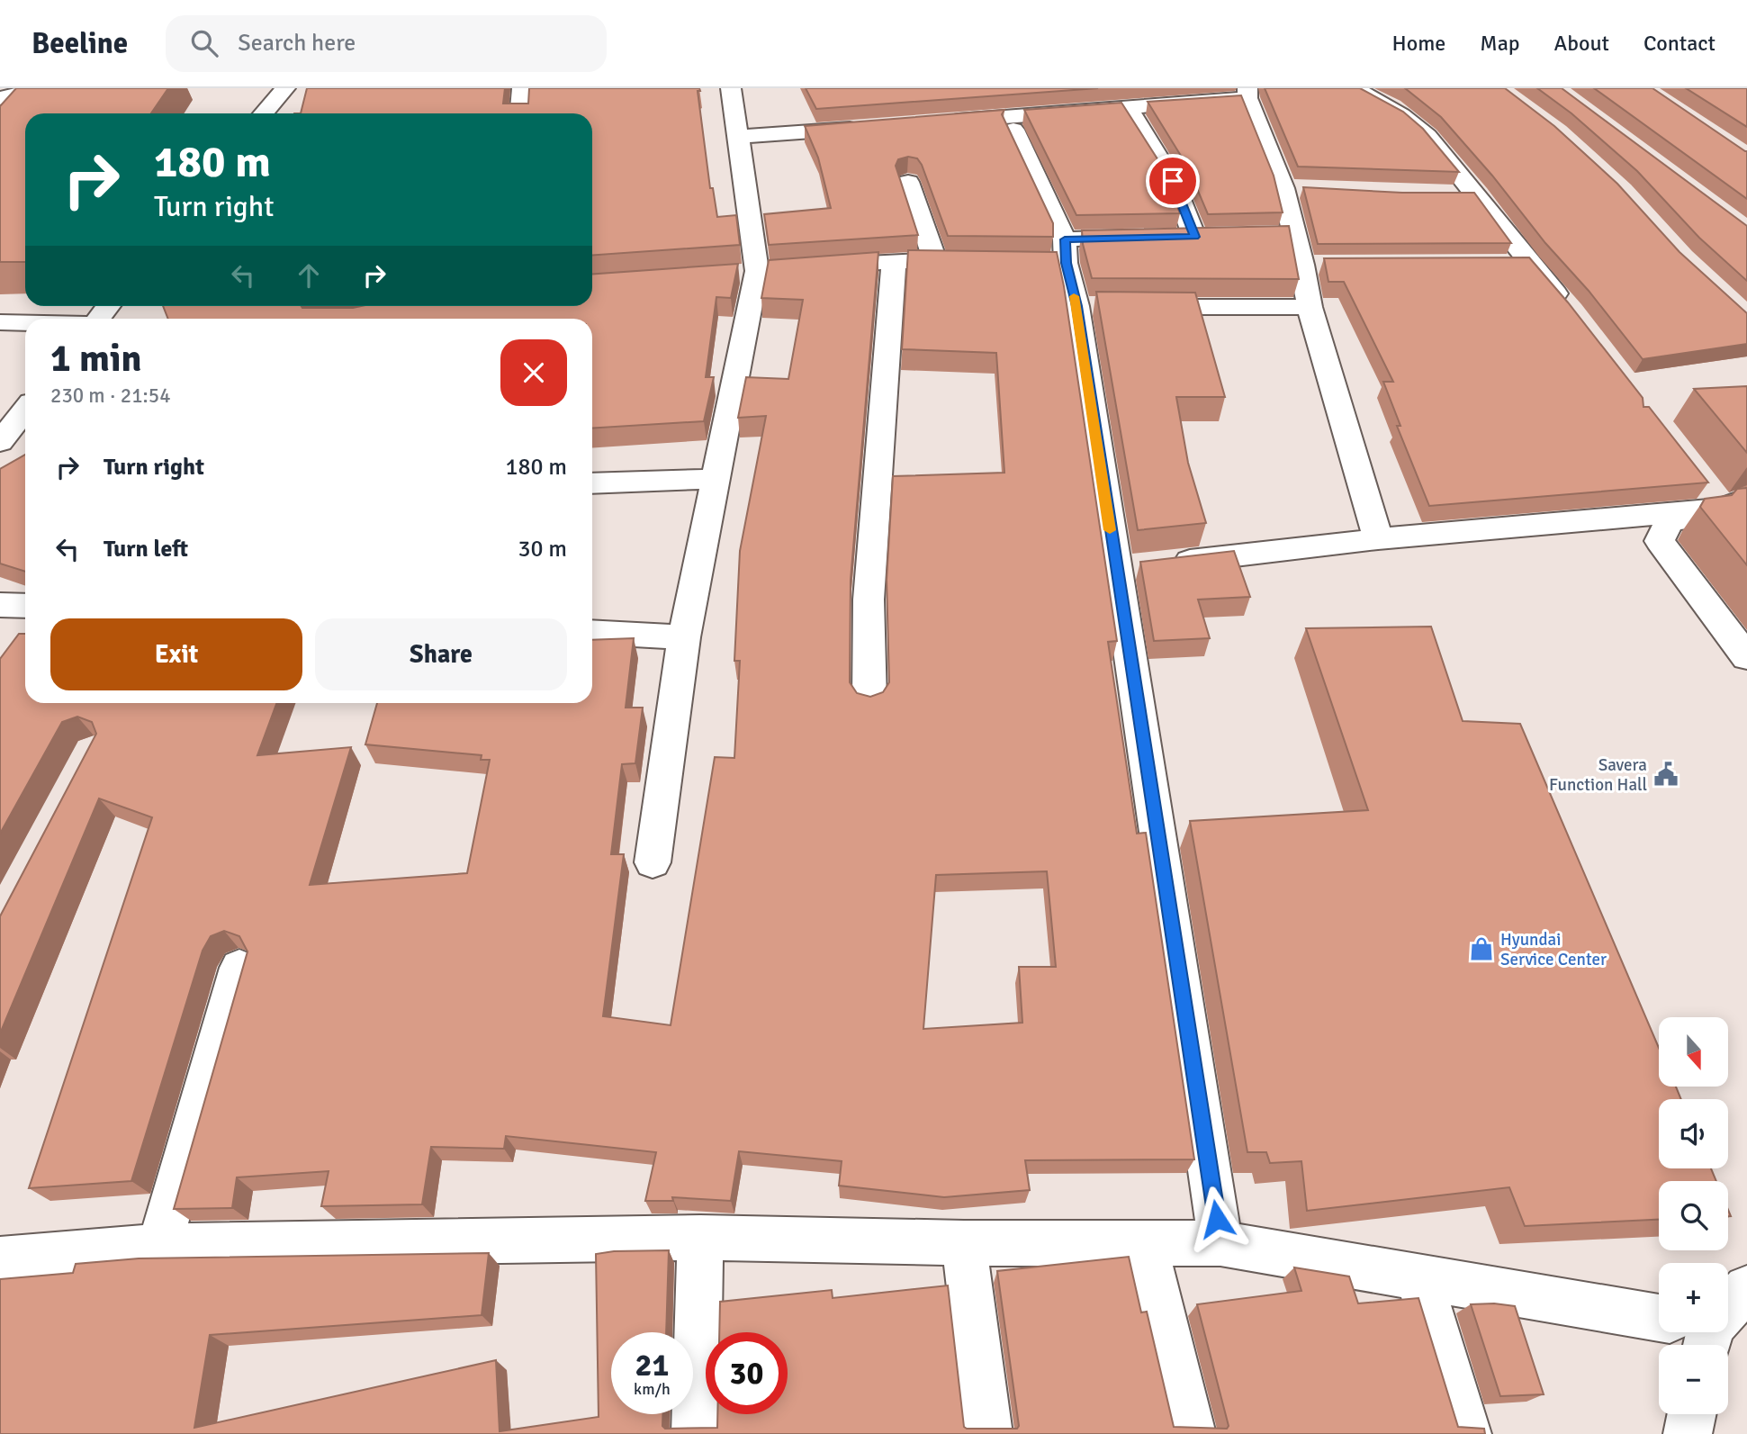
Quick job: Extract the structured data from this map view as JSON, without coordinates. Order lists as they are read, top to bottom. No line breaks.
{"places":{"public building":["Savera Function Hall"],"shop":["Hyundai Service Center"]},"north":"bottom","page":{"header":"Beeline","search":"Search here","nav":["Home","Map","About","Contact"],"turn":["180 m","Turn right"],"heading":["1 min","230 m · 21:54"],"list":[{"name":"Turn right","value":"180 m"},{"name":"Turn left","value":"30 m"}],"buttons":["Exit","Share"],"map_buttons":["+","−"],"speed":"21 km/h","limit":"30"}}
